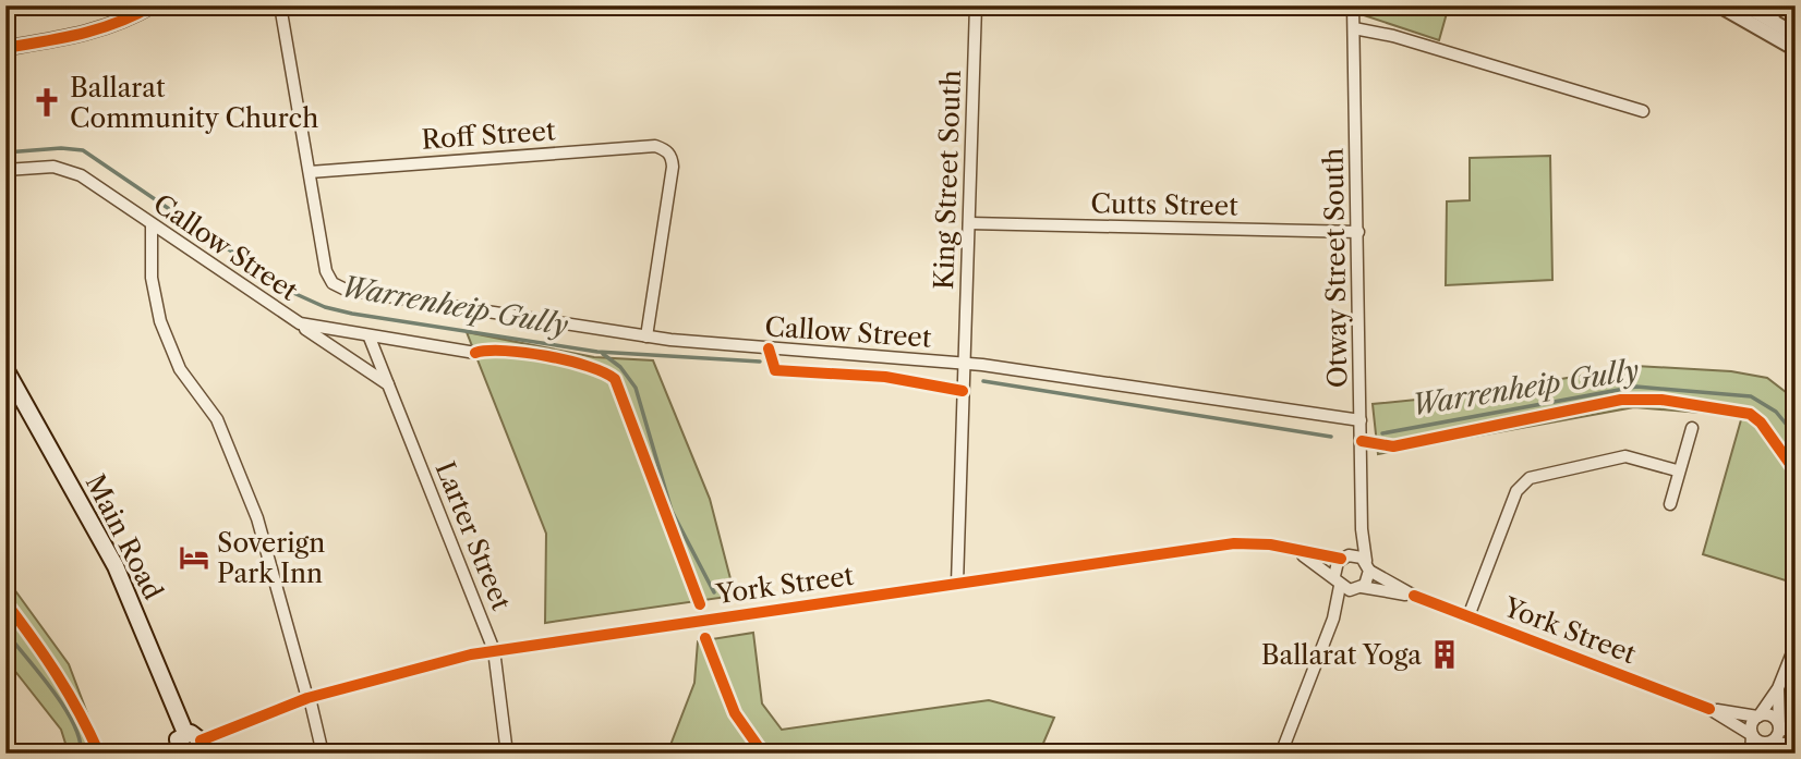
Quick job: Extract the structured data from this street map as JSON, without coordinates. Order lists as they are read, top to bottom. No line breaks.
{"streets":{"main road":["Main Road"],"street":["Roff Street","King Street South","Cutts Street","Callow Street","Otway Street South","Larter Street","York Street"]},"crossings":[["Roff Street","Callow Street"],["King Street South","Cutts Street"],["King Street South","Callow Street"],["King Street South","York Street"],["Cutts Street","Otway Street South"],["Callow Street","Otway Street South"],["Callow Street","Larter Street"],["Otway Street South","York Street"],["Larter Street","York Street"]],"water":["Warrenheip Gully"],"places":{"church":["Ballarat Community Church"],"hotel":["Soverign Park Inn"],"building":["Ballarat Yoga"]}}
